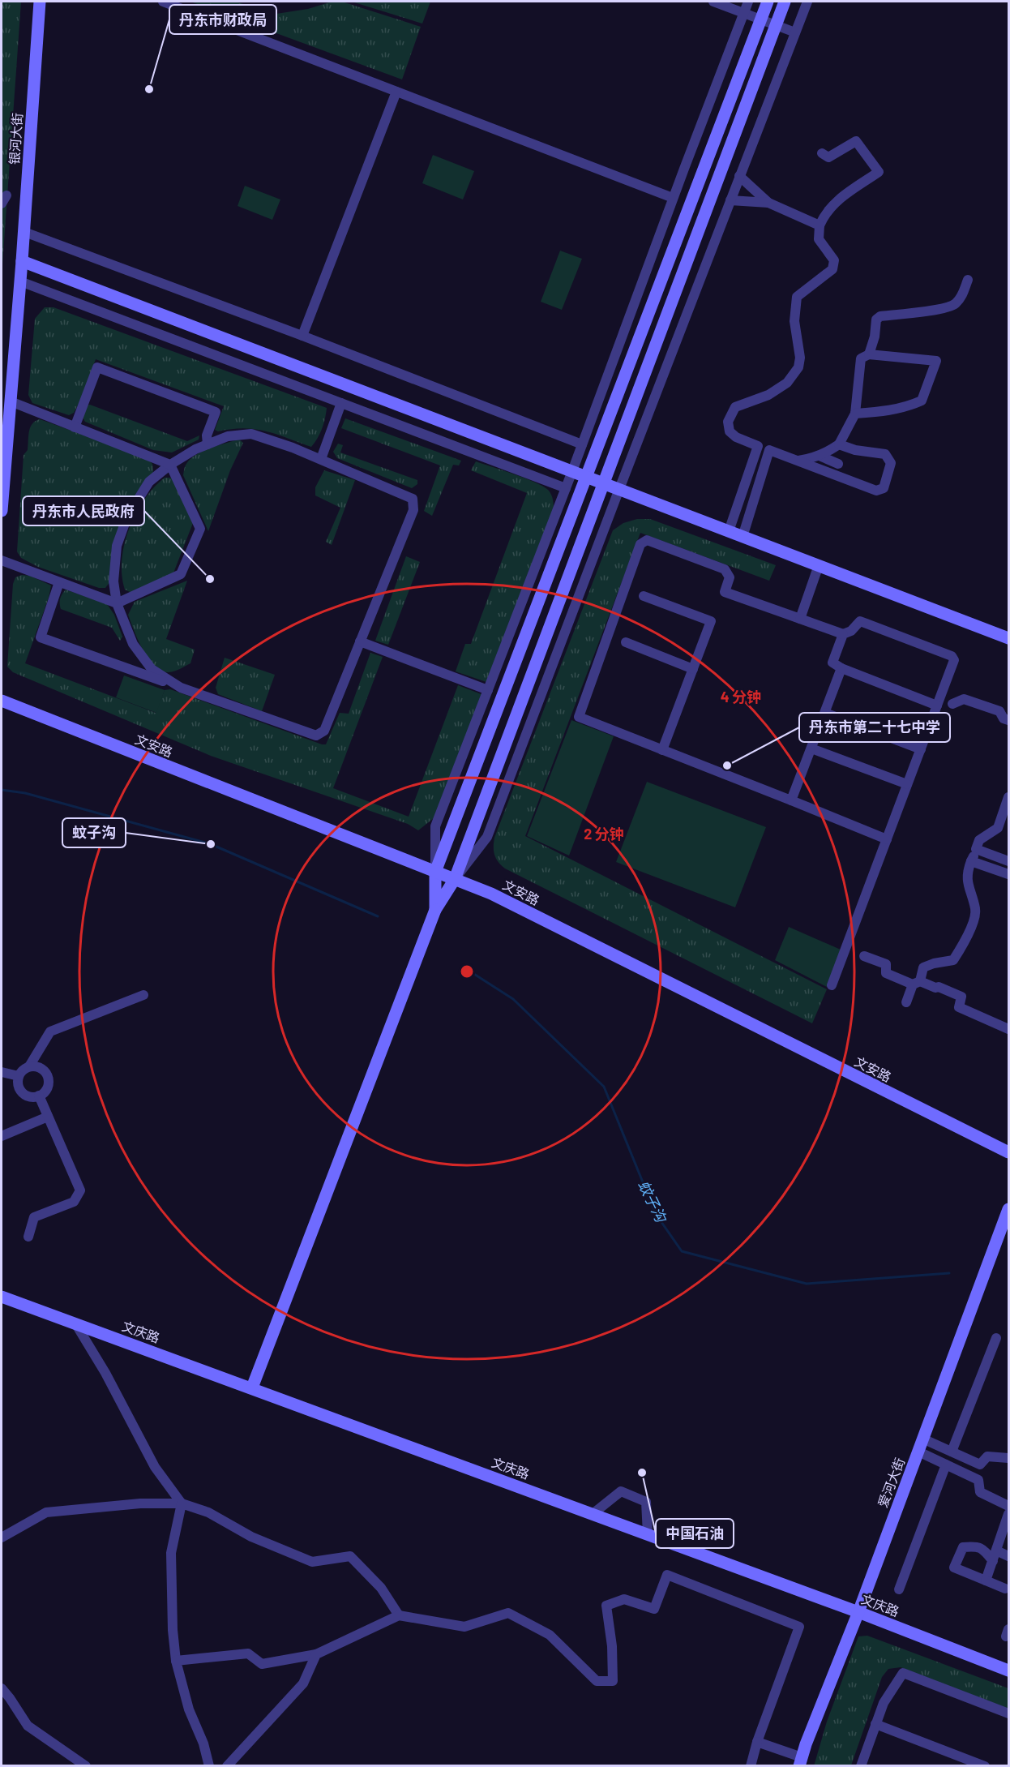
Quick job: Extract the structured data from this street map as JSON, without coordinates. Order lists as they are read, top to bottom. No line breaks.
{"streets":{"main road":["银河大街","文安路","文庆路","爱河大街"]},"crossings":[["文庆路","爱河大街"]],"water":["蚊子沟"],"places":["丹东市财政局","丹东市人民政府","丹东市第二十七中学","蚊子沟","中国石油"],"rings":["4 分钟","2 分钟"]}
